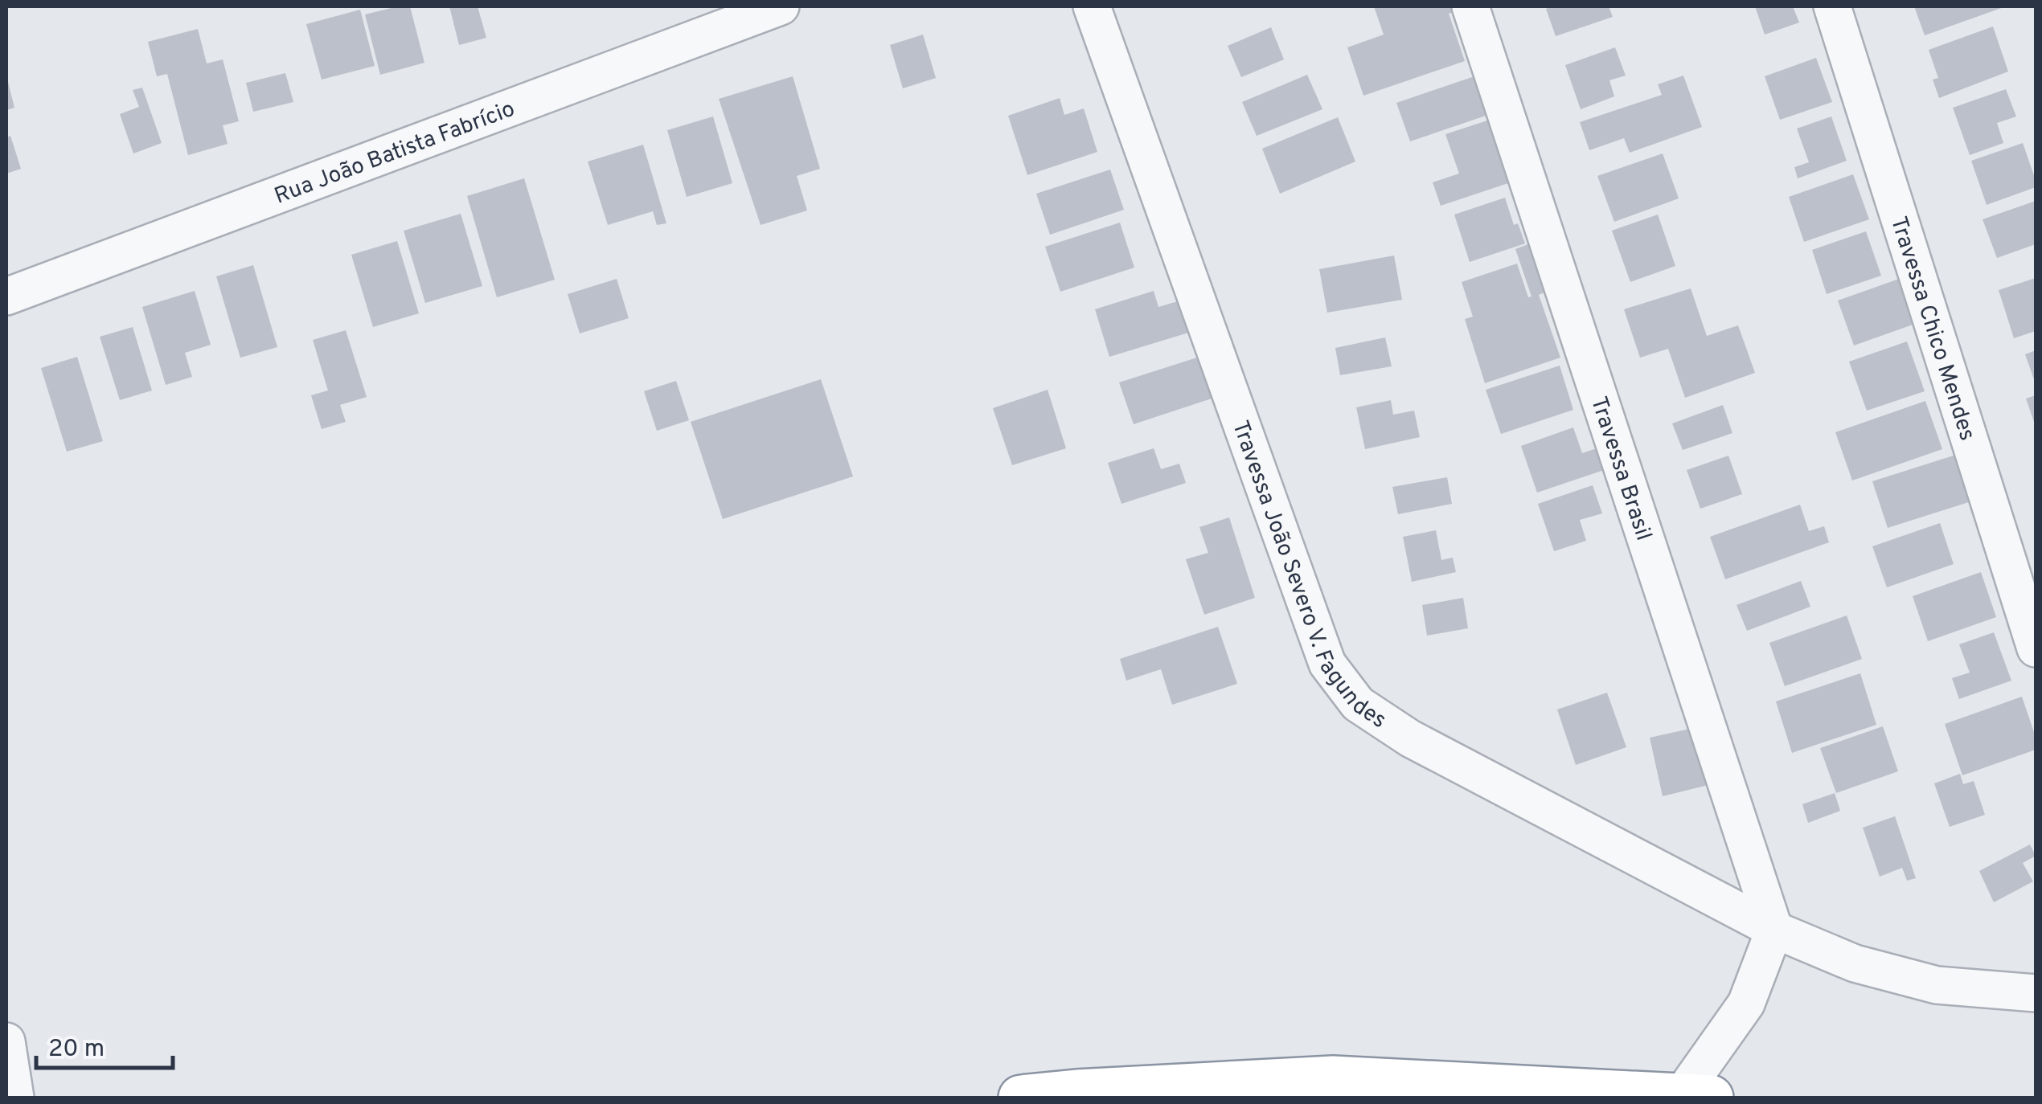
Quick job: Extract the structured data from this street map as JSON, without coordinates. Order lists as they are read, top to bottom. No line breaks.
{"streets":{"street":["Rua João Batista Fabrício","Travessa Chico Mendes","Travessa Brasil","Travessa João Severo V. Fagundes"]},"crossings":[["Travessa Brasil","Travessa João Severo V. Fagundes"]],"scale_bar":"20 m"}
